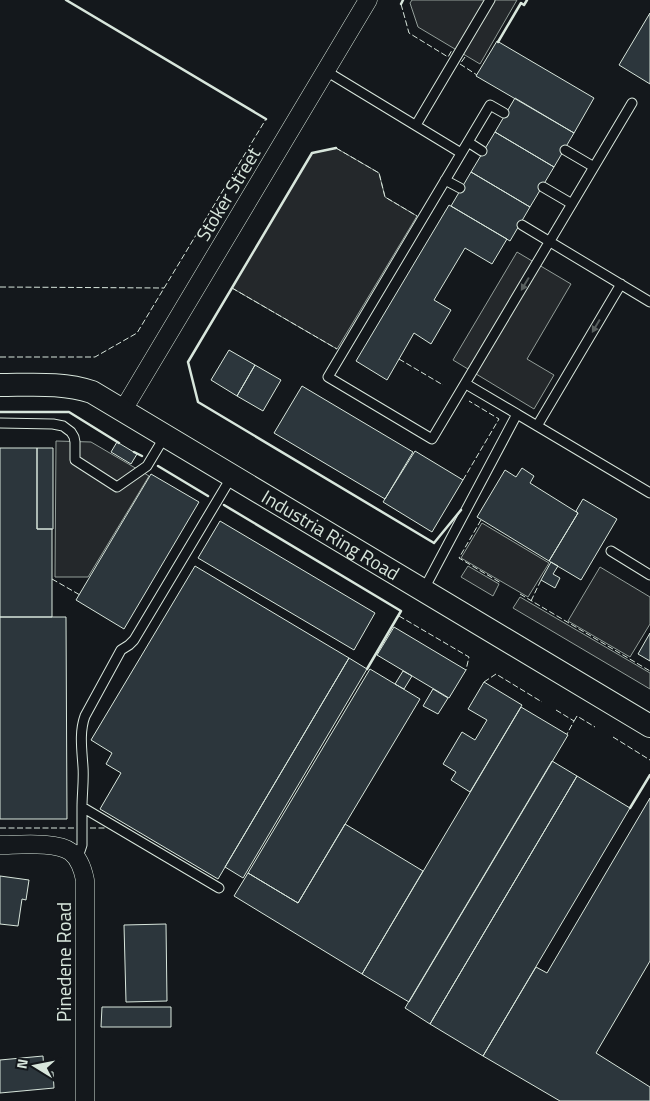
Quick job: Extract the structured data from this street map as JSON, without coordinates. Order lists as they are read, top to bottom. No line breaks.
{"streets":{"street":["Stoker Street","Industria Ring Road","Pinedene Road"]},"crossings":[["Stoker Street","Industria Ring Road"]],"north":"left"}
